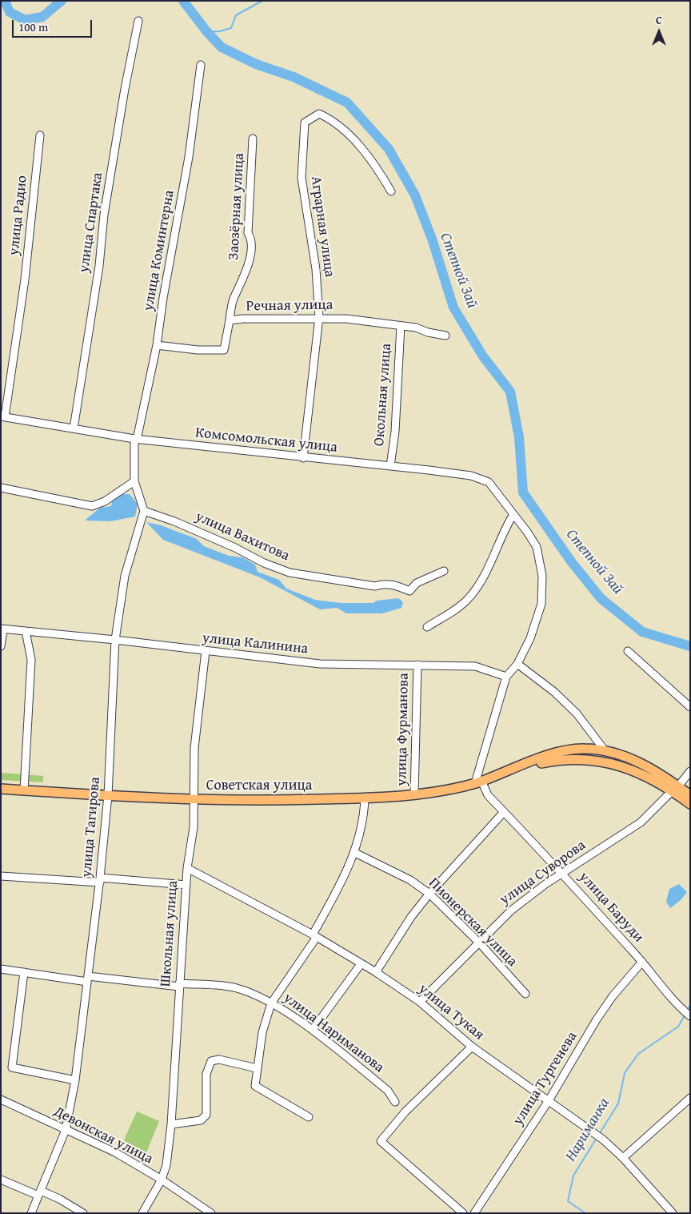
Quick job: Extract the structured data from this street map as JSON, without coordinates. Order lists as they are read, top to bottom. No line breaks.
{"streets":{"main road":["Советская улица"],"street":["Заозёрная улица","улица Радио","улица Спартака","Аграрная улица","улица Коминтерна","Речная улица","Окольная улица","Комсомольская улица","улица Вахитова","улица Калинина","улица Фурманова","улица Тагирова","улица Суворова","улица Баруди","Пионерская улица","Школьная улица","улица Тукая","улица Нариманова","улица Тургенева","Девонская улица"]},"crossings":[["Заозёрная улица","Речная улица"],["улица Радио","Комсомольская улица"],["улица Спартака","Комсомольская улица"],["Аграрная улица","Речная улица"],["Аграрная улица","Комсомольская улица"],["улица Коминтерна","Речная улица"],["улица Коминтерна","Комсомольская улица"],["Речная улица","Окольная улица"],["Окольная улица","Комсомольская улица"],["Комсомольская улица","улица Калинина"],["улица Вахитова","улица Тагирова"],["улица Калинина","улица Фурманова"],["улица Калинина","улица Тагирова"],["улица Калинина","Школьная улица"],["улица Фурманова","Советская улица"],["Советская улица","улица Тагирова"],["Советская улица","улица Суворова"],["Советская улица","улица Баруди"],["Советская улица","Школьная улица"],["улица Тагирова","улица Нариманова"],["улица Тагирова","Девонская улица"],["улица Суворова","улица Баруди"],["улица Суворова","Пионерская улица"],["улица Суворова","улица Тукая"],["улица Баруди","улица Тургенева"],["Школьная улица","улица Тукая"],["Школьная улица","улица Нариманова"],["Школьная улица","Девонская улица"],["улица Тукая","улица Тургенева"]],"water":["Степной Зай","Нариманка"],"scale_bar":"100 m","north":"top"}
